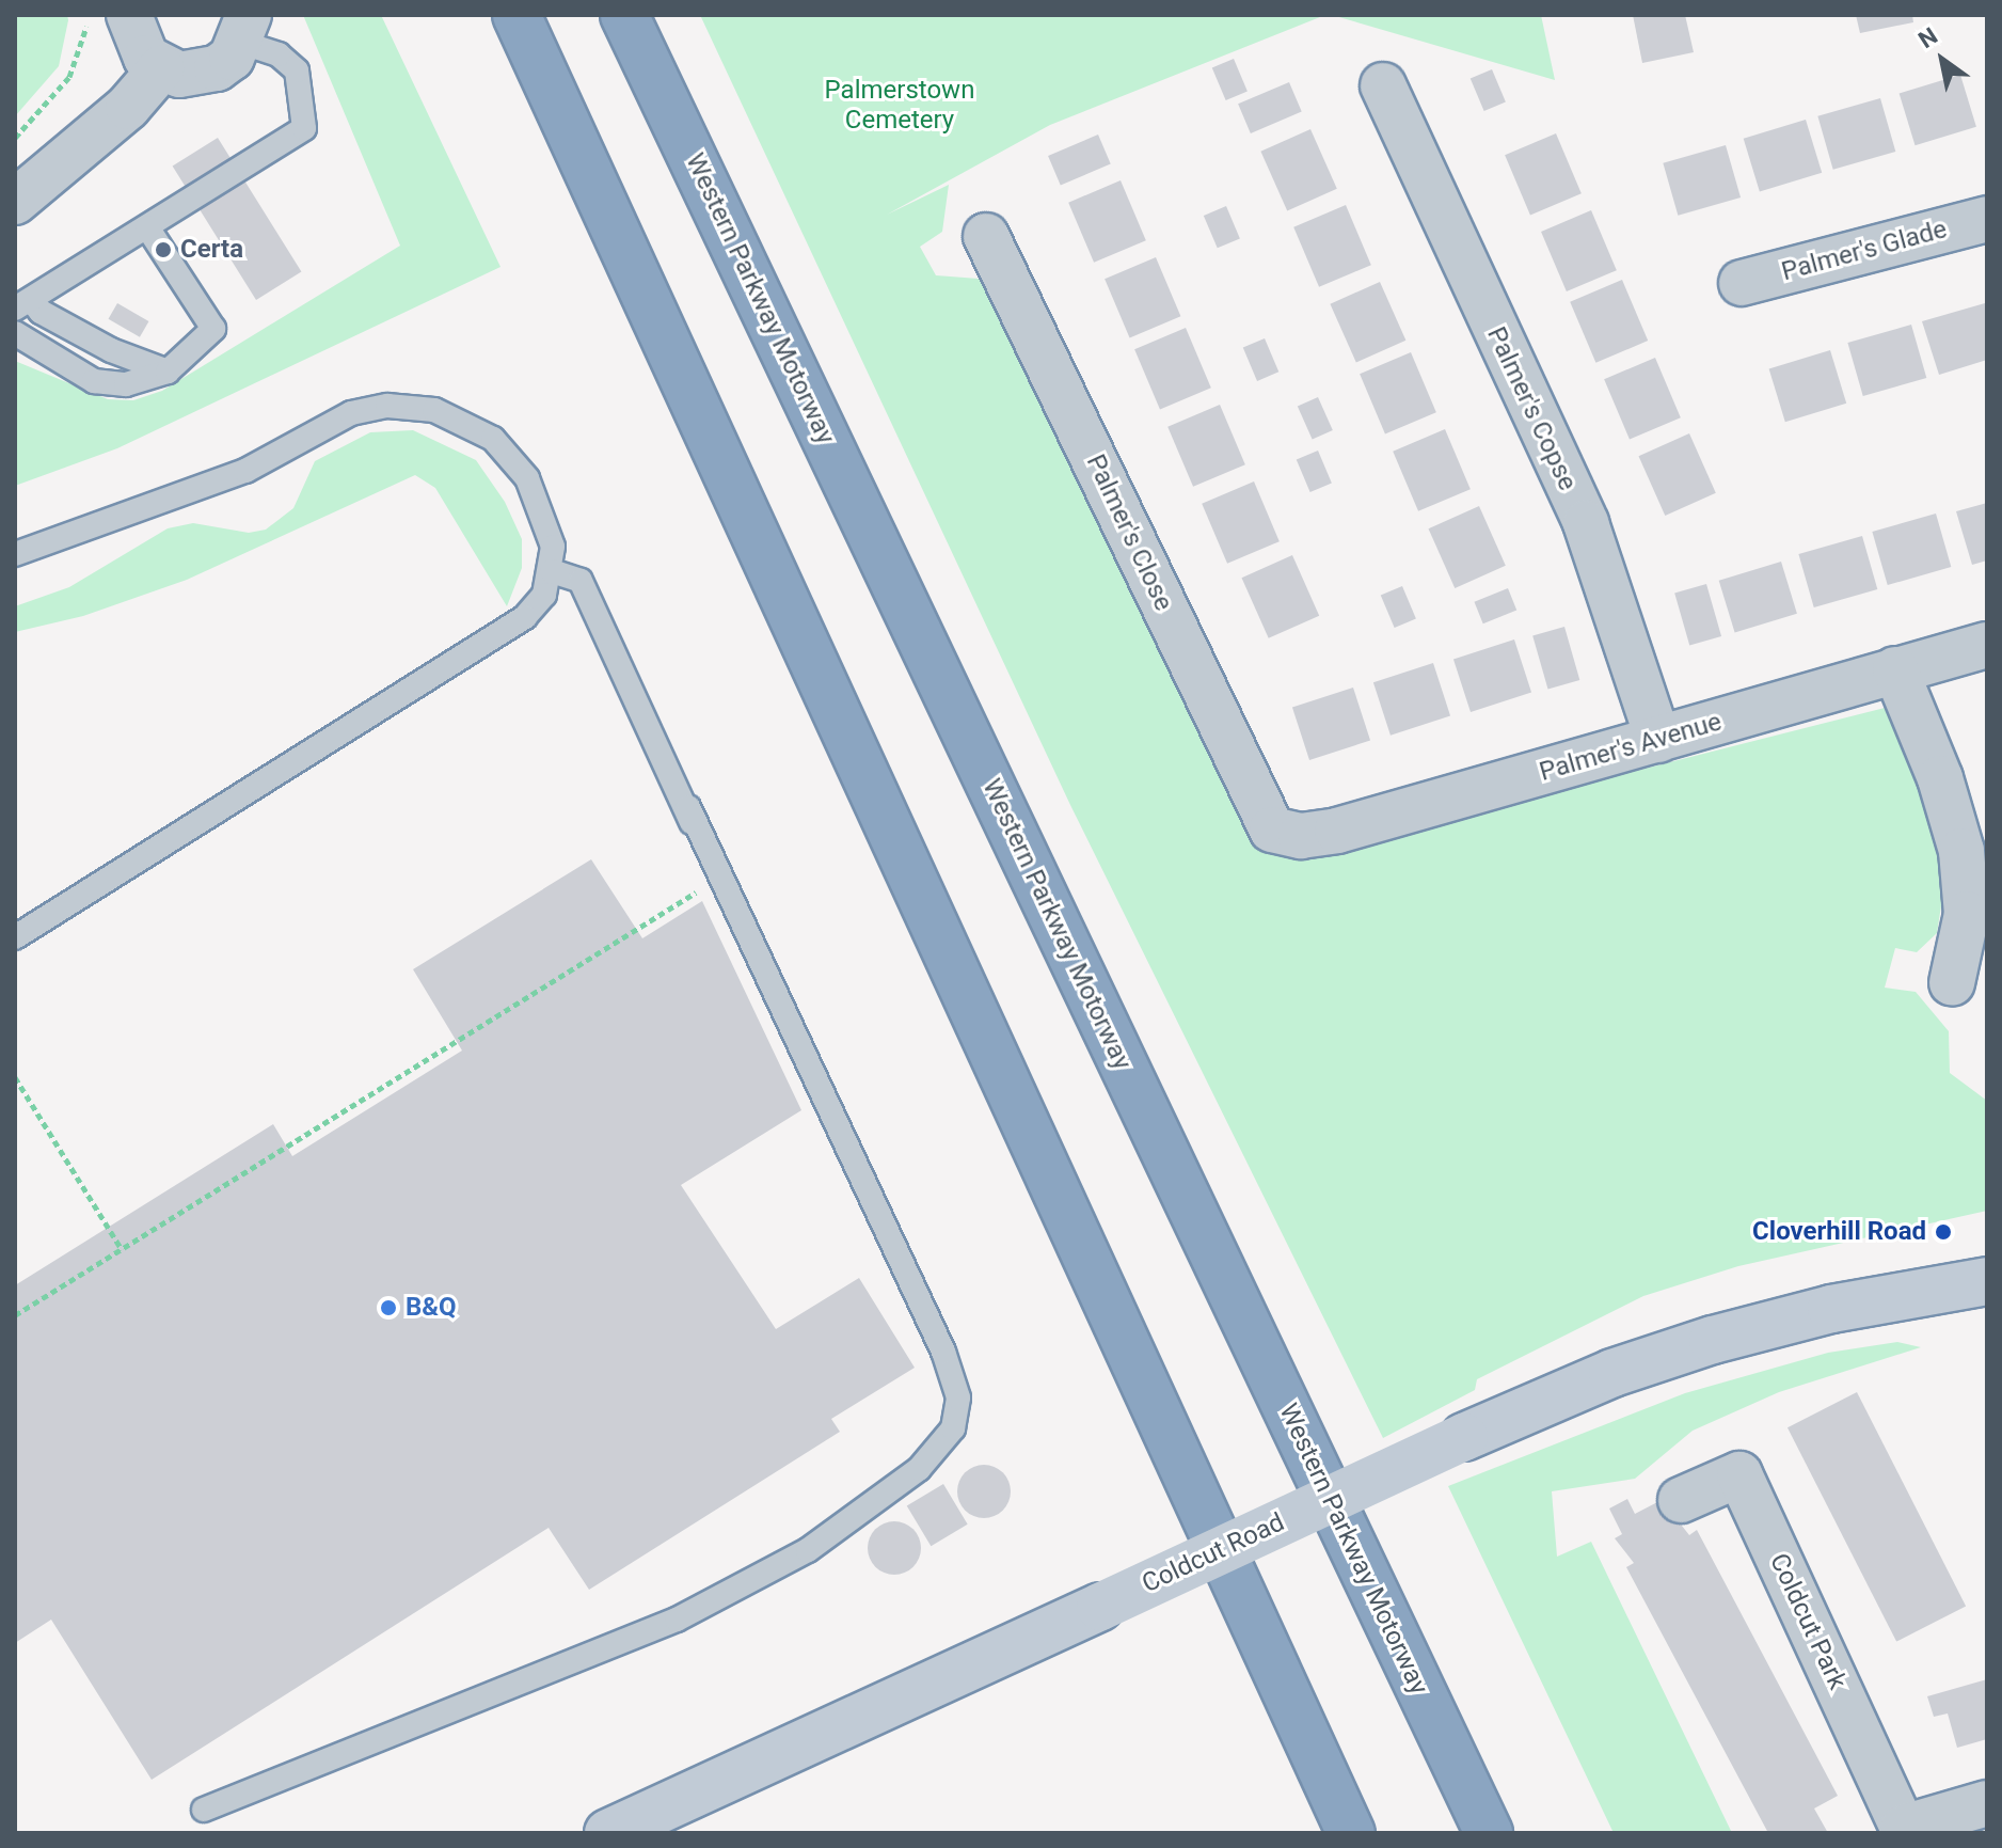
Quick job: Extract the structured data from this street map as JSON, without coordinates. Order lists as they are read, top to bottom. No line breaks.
{"streets":{"highway":["Western Parkway Motorway"],"main road":["Coldcut Road"],"street":["Palmer's Glade","Palmer's Copse","Palmer's Close","Palmer's Avenue","Coldcut Park"]},"crossings":[["Palmer's Copse","Palmer's Avenue"],["Palmer's Close","Palmer's Avenue"]],"parks":["Palmerstown Cemetery"],"places":["Certa","Cloverhill Road","B&Q"],"north":"top left"}
